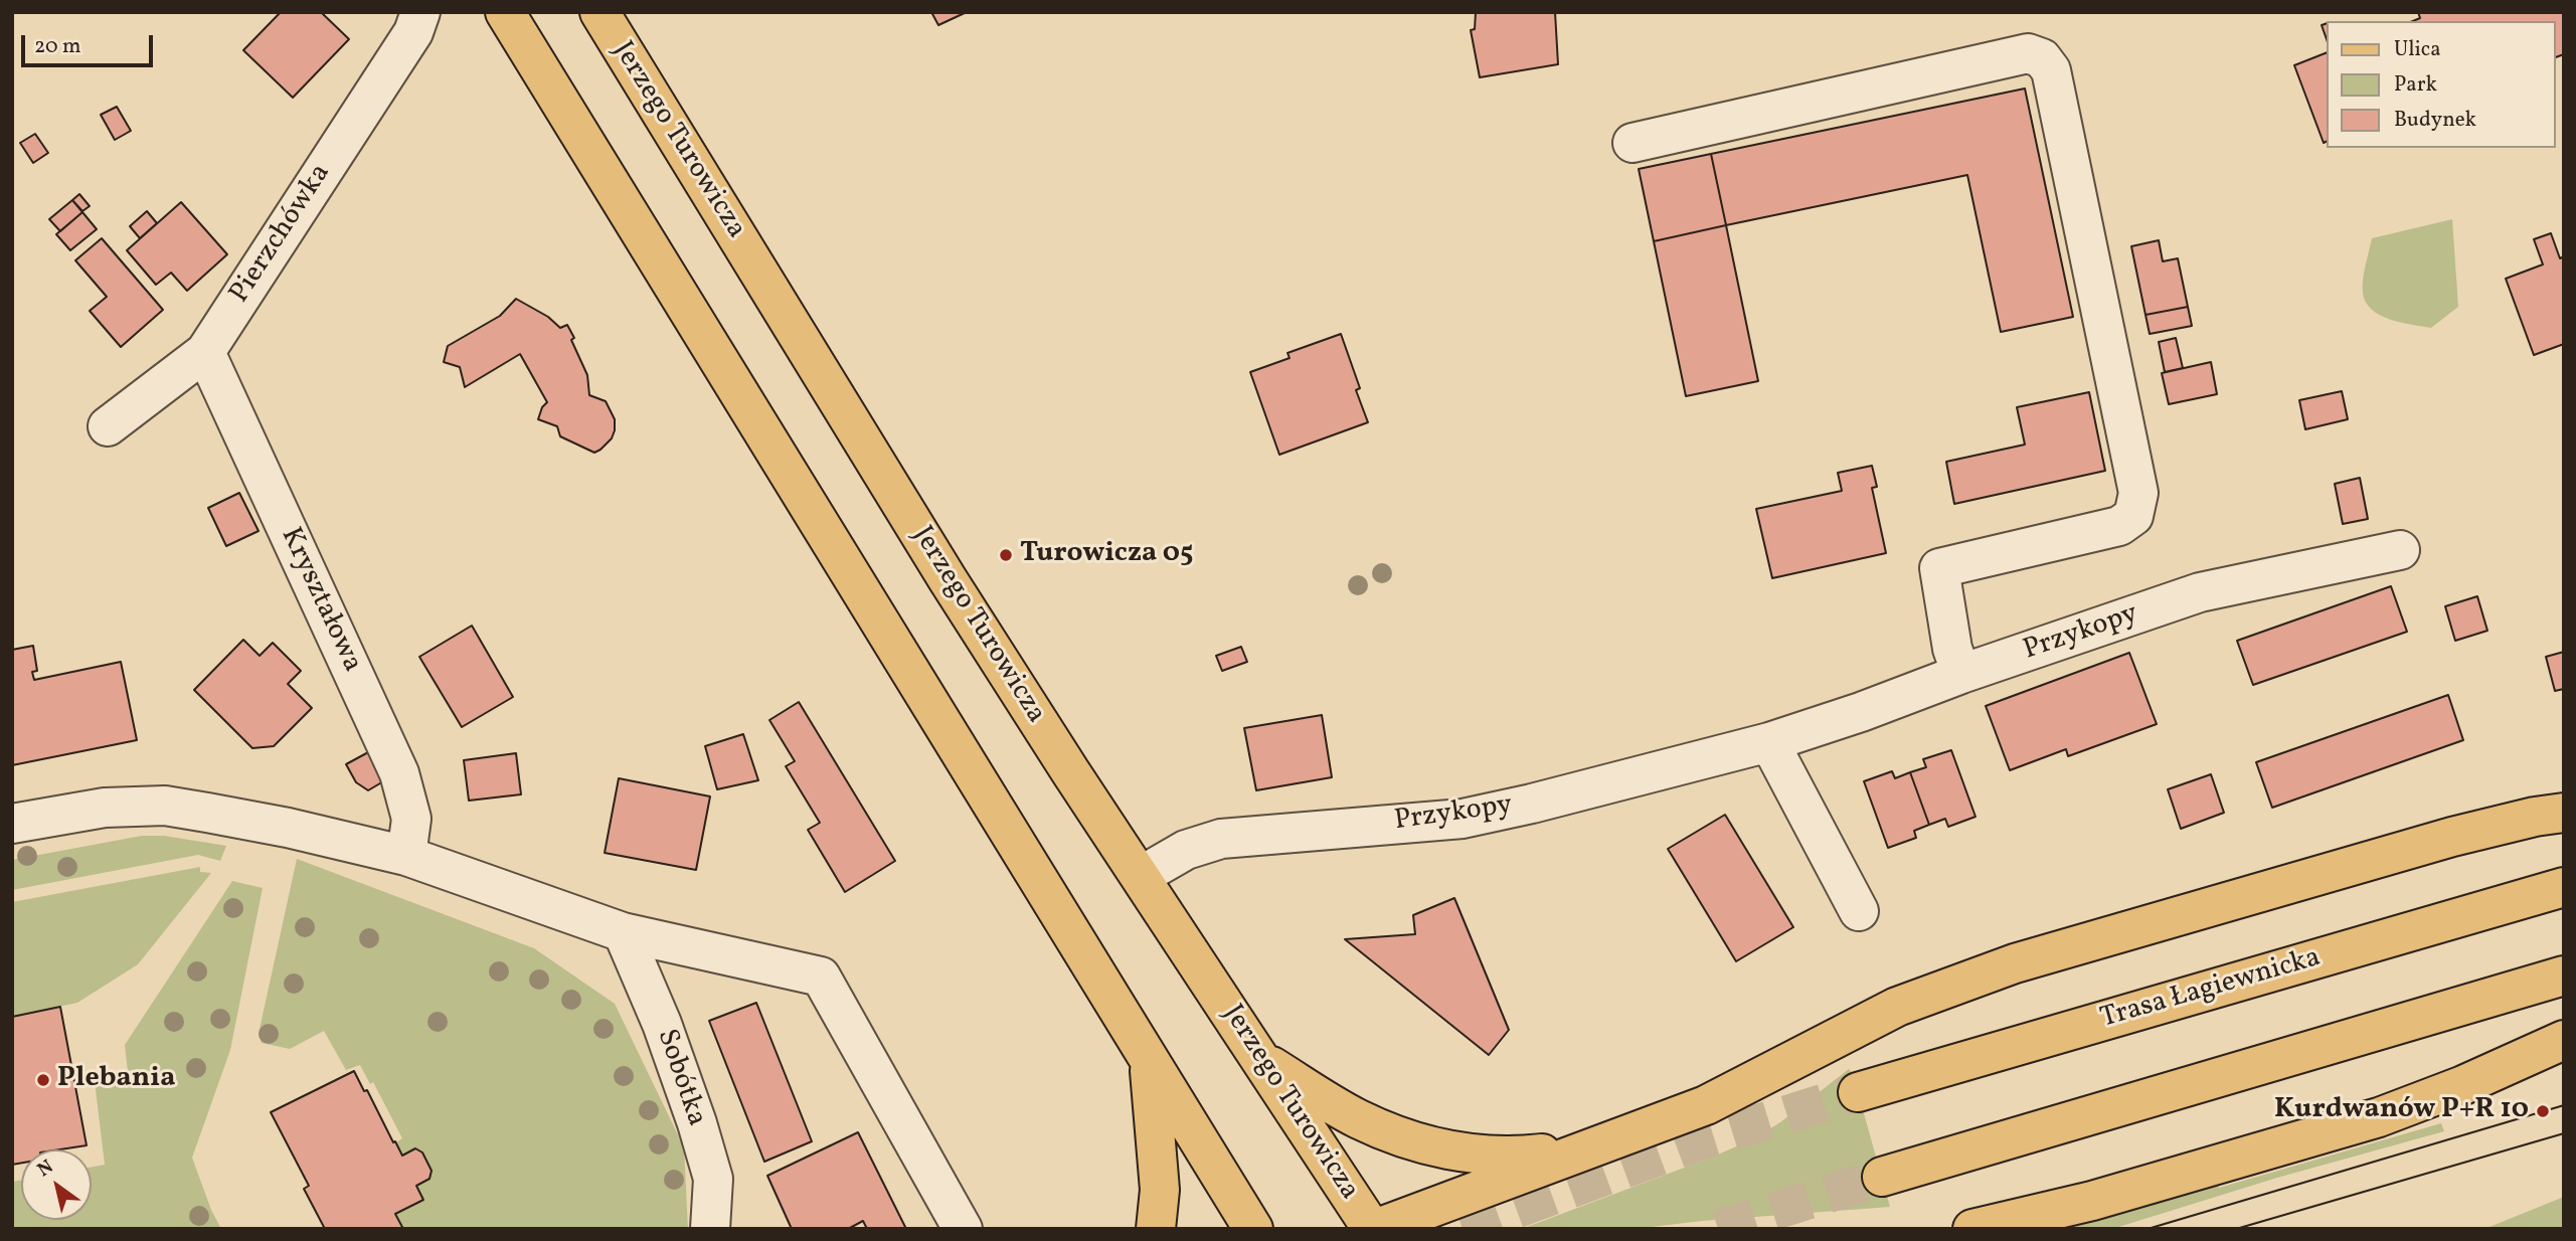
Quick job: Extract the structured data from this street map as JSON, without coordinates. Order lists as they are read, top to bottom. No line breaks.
{"streets":{"main road":["Jerzego Turowicza","Trasa Łagiewnicka"],"street":["Pierzchówka","Kryształowa","Przykopy","Sobótka"]},"crossings":[["Jerzego Turowicza","Przykopy"],["Pierzchówka","Kryształowa"]],"places":["Turowicza 05","Plebania","Kurdwanów P+R 10"],"legend":["Ulica","Park","Budynek"],"scale_bar":"20 m","north":"top left"}
